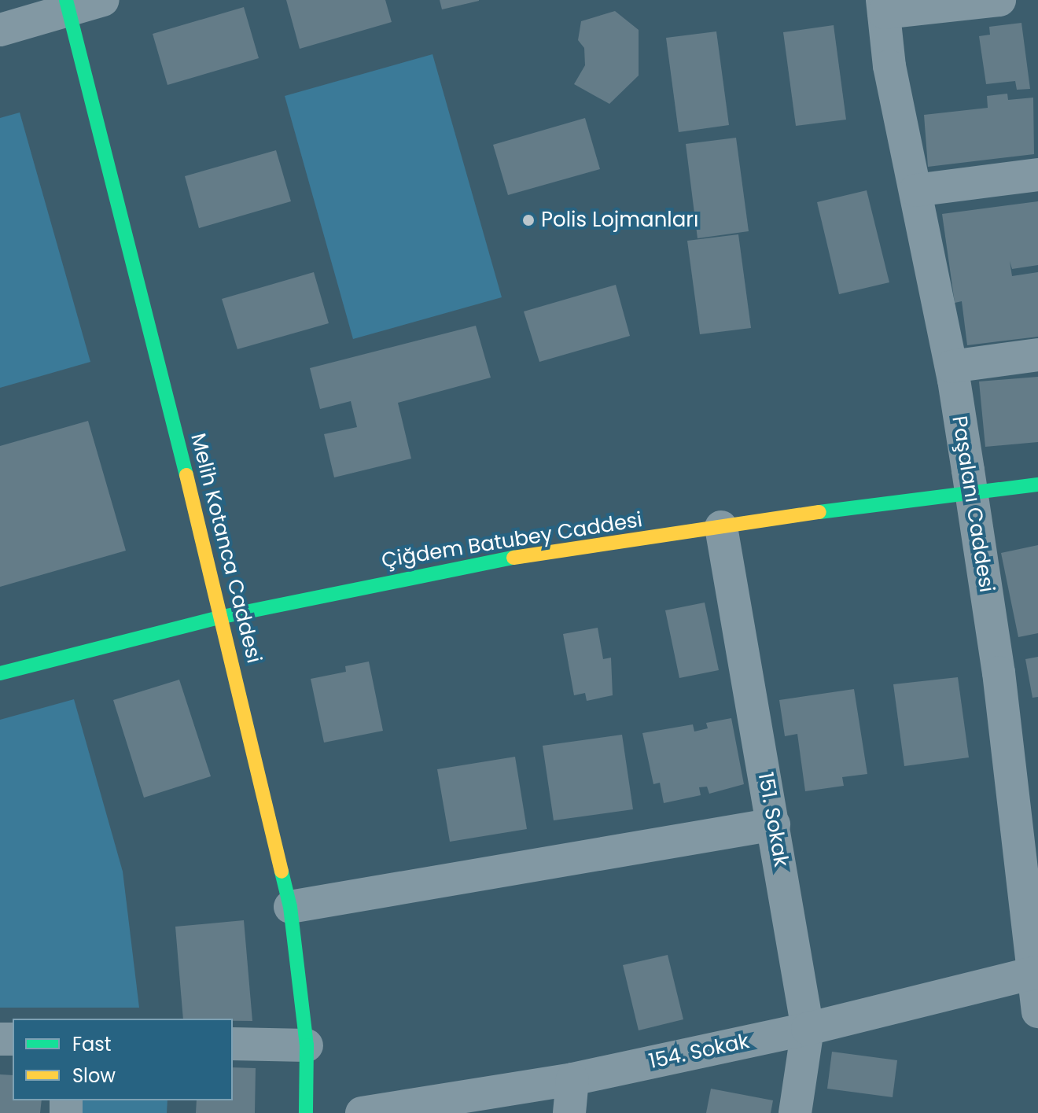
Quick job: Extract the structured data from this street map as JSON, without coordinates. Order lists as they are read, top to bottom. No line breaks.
{"streets":{"street":["Paşalanı Caddesi","Çiğdem Batubey Caddesi","Melih Kotanca Caddesi","151. Sokak","154. Sokak"]},"crossings":[["Paşalanı Caddesi","Çiğdem Batubey Caddesi"],["Paşalanı Caddesi","154. Sokak"],["Çiğdem Batubey Caddesi","Melih Kotanca Caddesi"],["Çiğdem Batubey Caddesi","151. Sokak"],["151. Sokak","154. Sokak"]],"places":["Polis Lojmanları"],"legend":["Fast","Slow"]}
